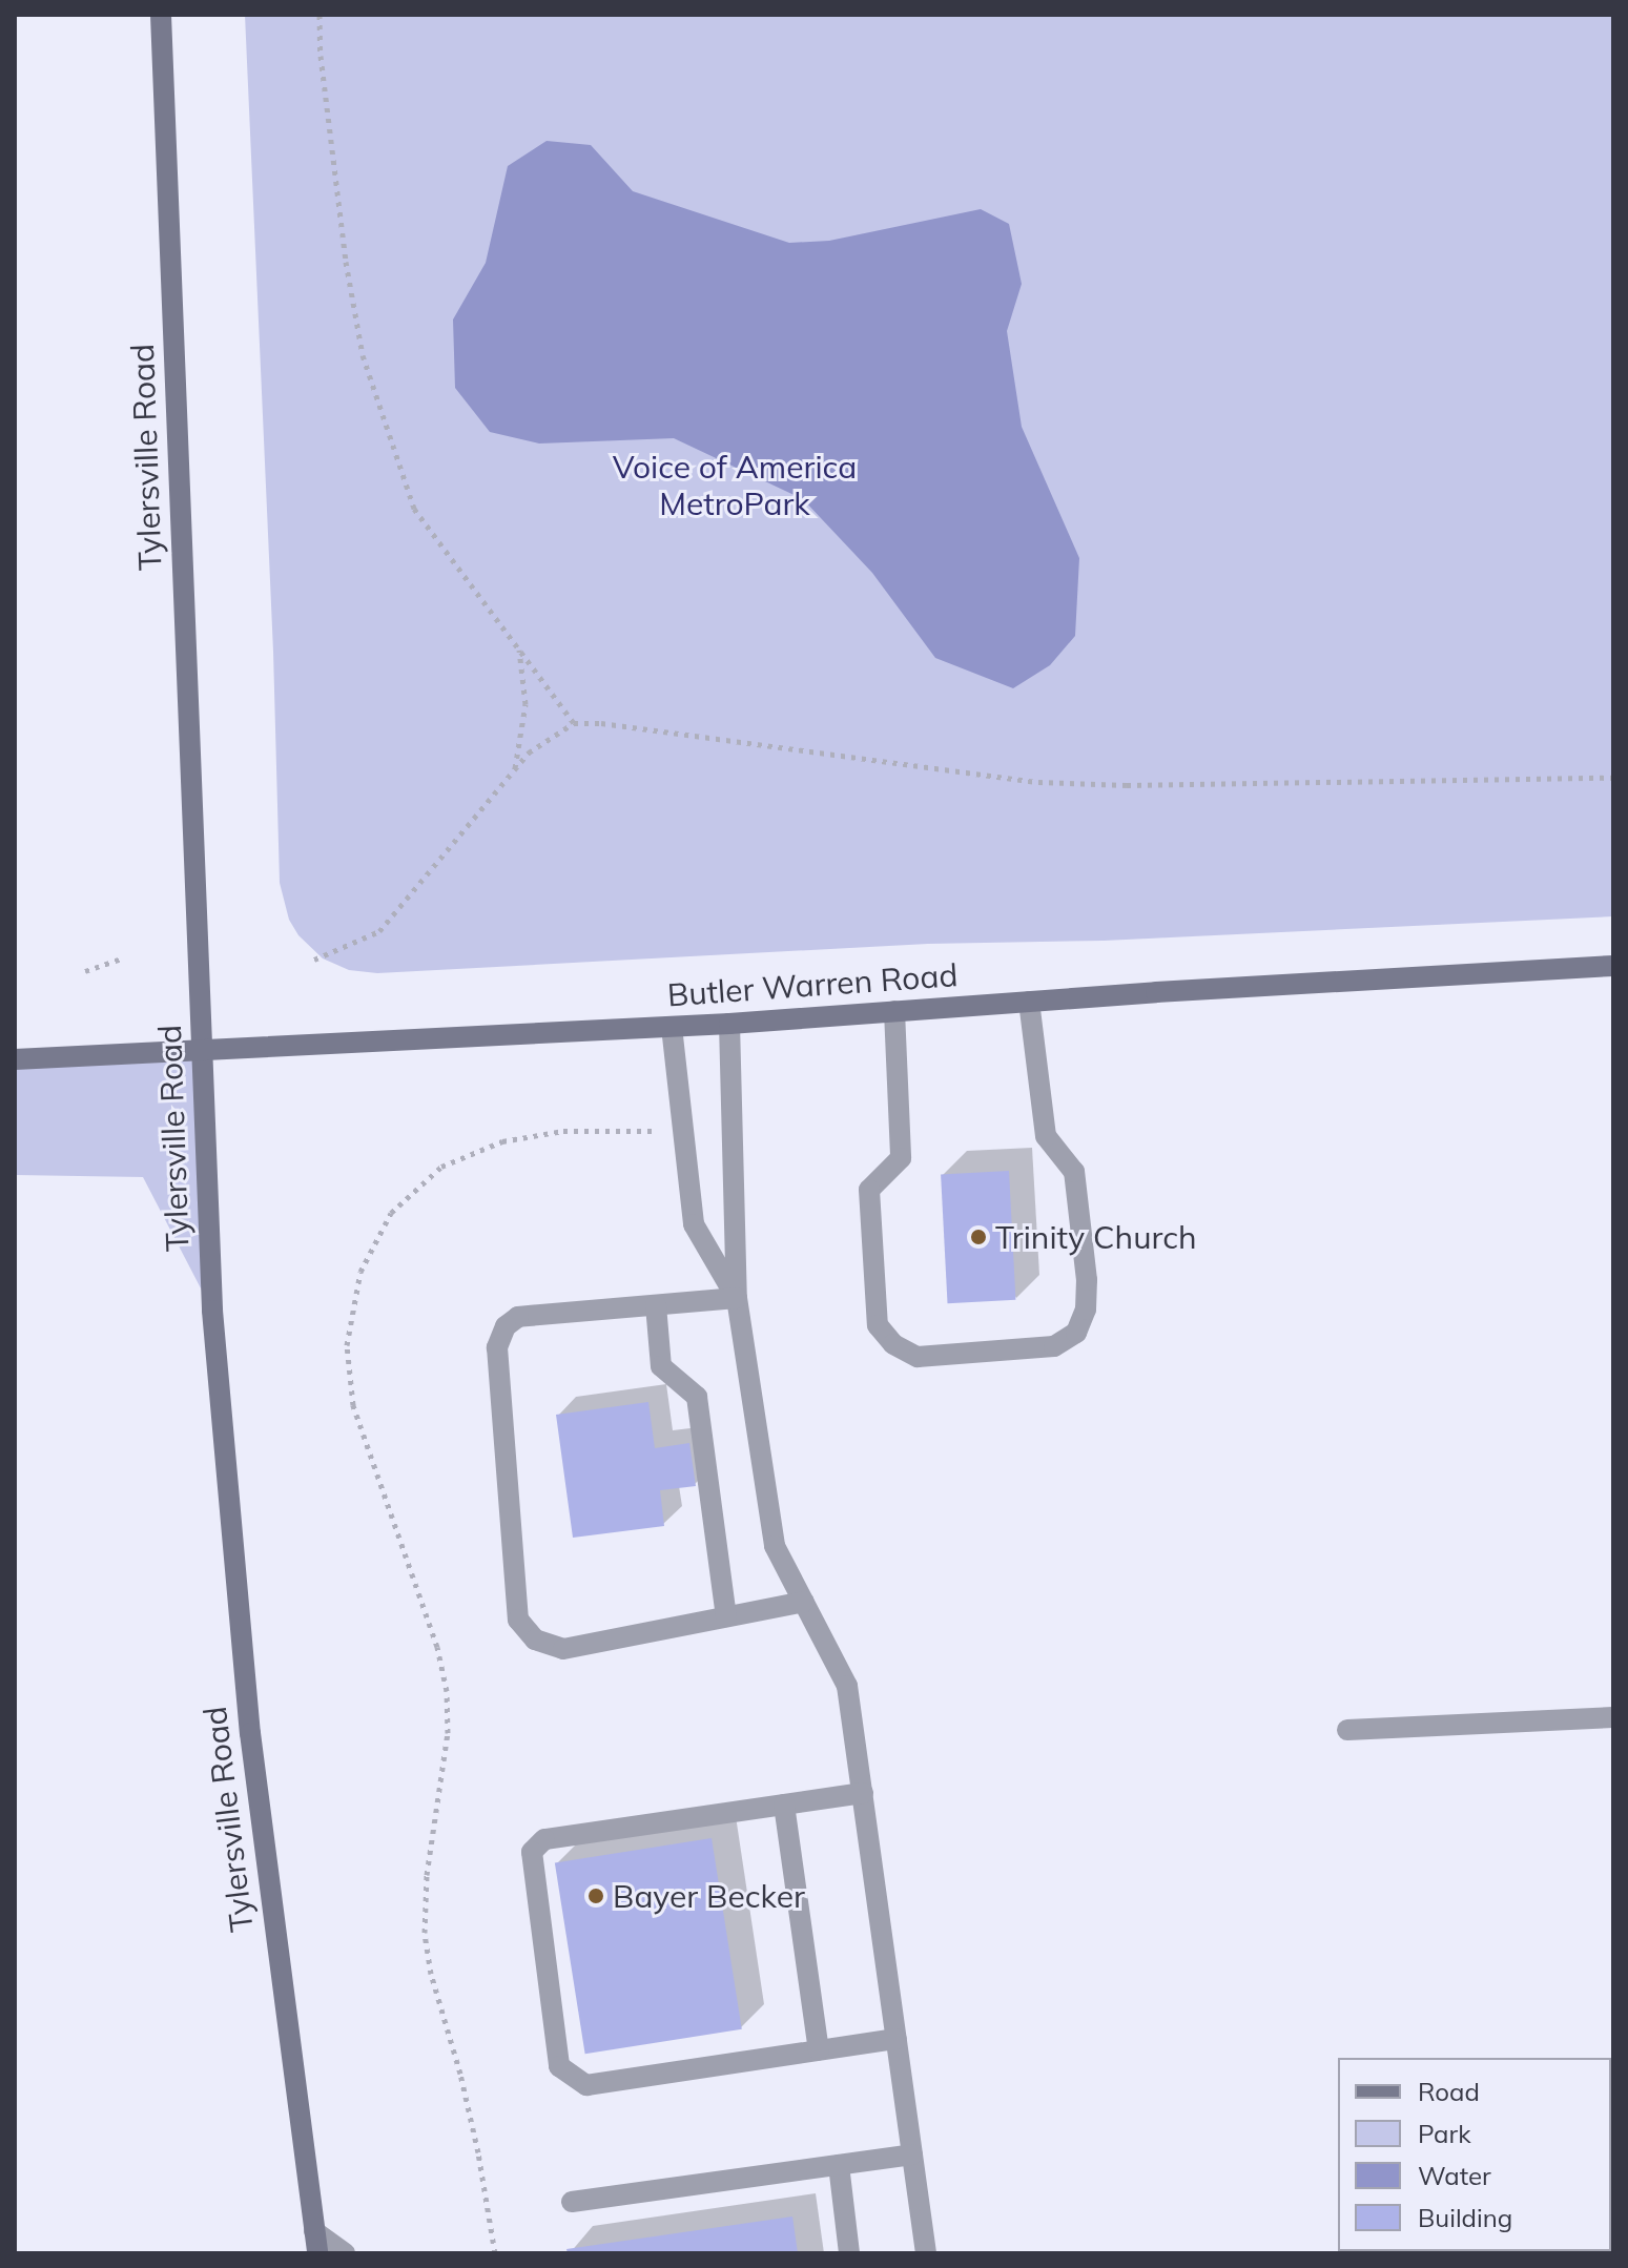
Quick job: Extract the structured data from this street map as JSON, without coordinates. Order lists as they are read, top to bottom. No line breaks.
{"streets":{"main road":["Tylersville Road","Butler Warren Road"]},"crossings":[["Tylersville Road","Butler Warren Road"]],"parks":["Voice of America MetroPark"],"places":["Trinity Church","Bayer Becker"],"legend":["Road","Park","Water","Building"]}
